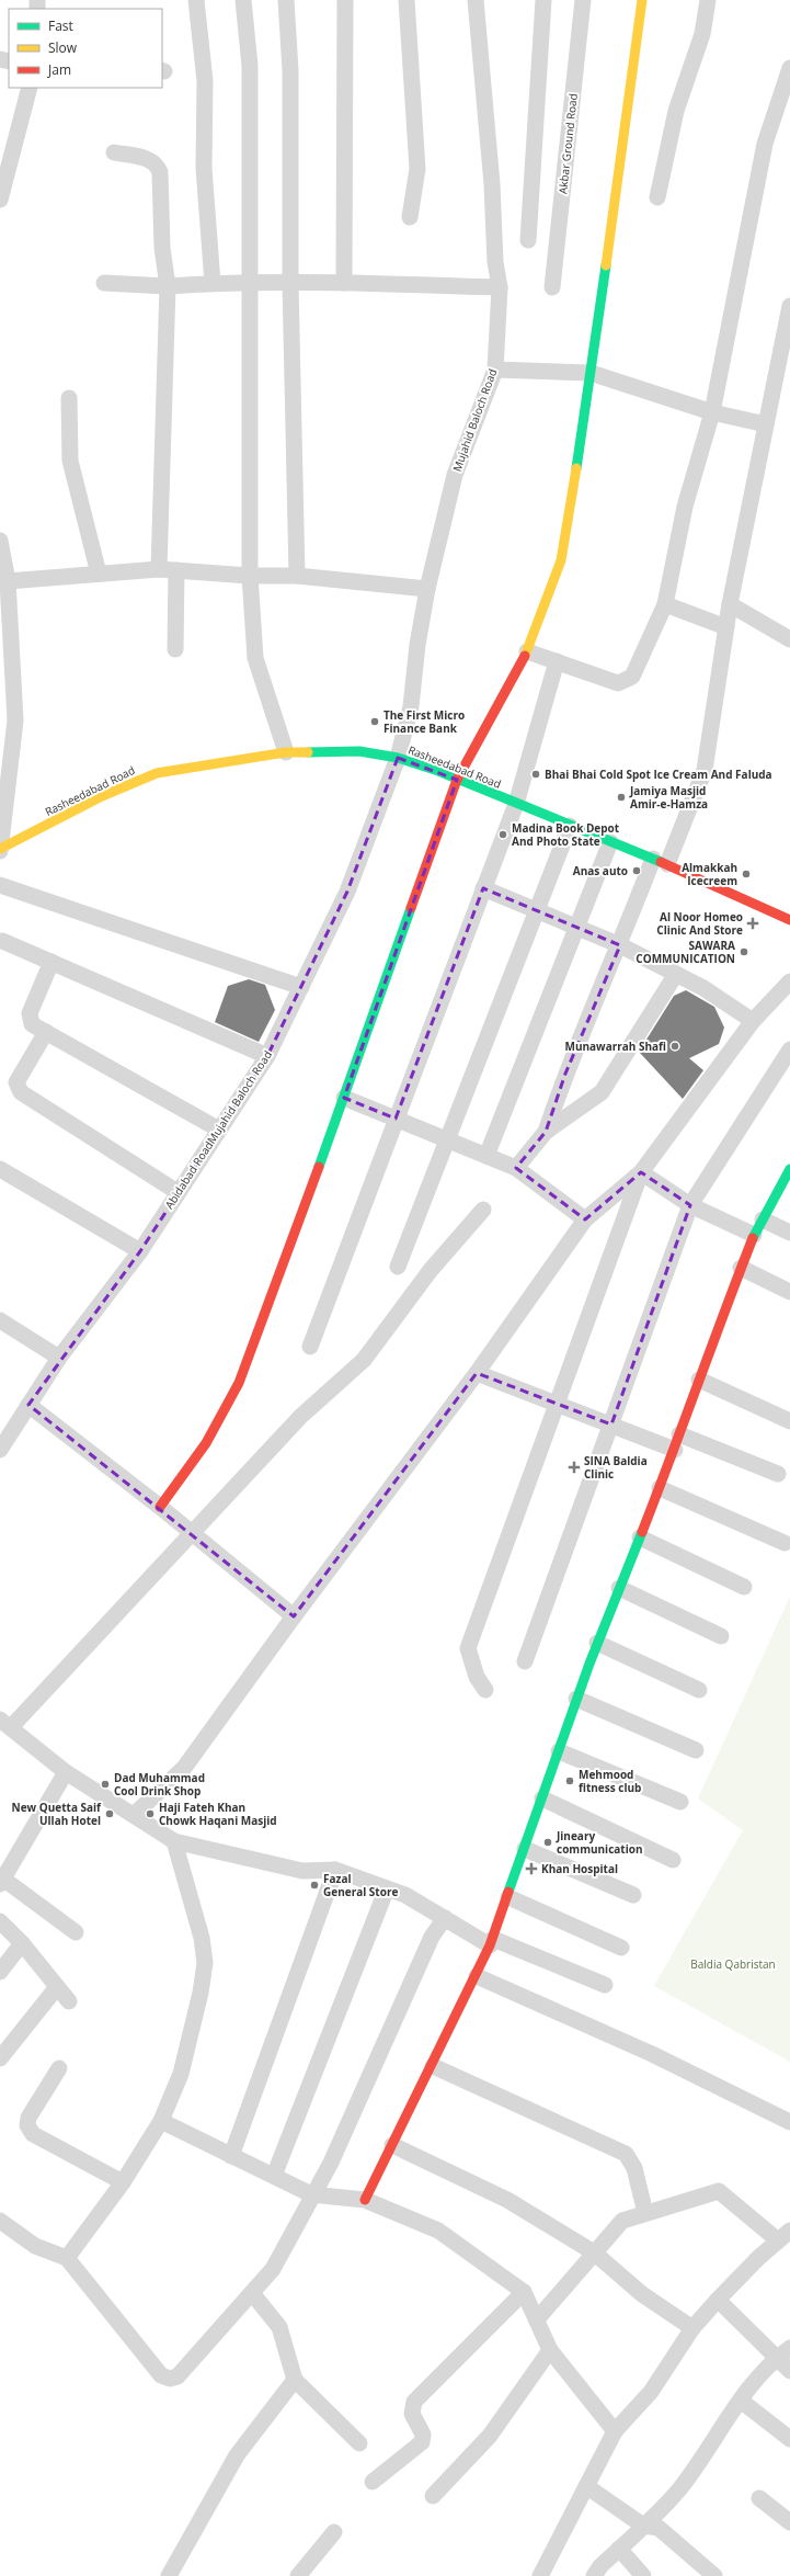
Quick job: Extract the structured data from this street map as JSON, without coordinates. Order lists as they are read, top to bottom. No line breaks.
{"streets":{"street":["Akbar Ground Road","Mujahid Baloch Road","Rasheedabad Road","Abidabad RoadMujahid Baloch Road"]},"crossings":[["Mujahid Baloch Road","Rasheedabad Road"],["Mujahid Baloch Road","Abidabad RoadMujahid Baloch Road"],["Rasheedabad Road","Abidabad RoadMujahid Baloch Road"]],"parks":["Baldia Qabristan"],"places":{"other":["The First Micro Finance Bank","Bhai Bhai Cold Spot Ice Cream And Faluda","Jamiya Masjid Amir-e-Hamza","Madina Book Depot And Photo State","Anas auto","Almakkah Icecreem","SAWARA COMMUNICATION","Munawarrah Shafi","Mehmood fitness club","Dad Muhammad Cool Drink Shop","New Quetta Saif Ullah Hotel","Haji Fateh Khan Chowk Haqani Masjid","Jineary communication","Fazal General Store"],"health":["Al Noor Homeo Clinic And Store","SINA Baldia Clinic","Khan Hospital"]},"legend":["Fast","Slow","Jam"]}
